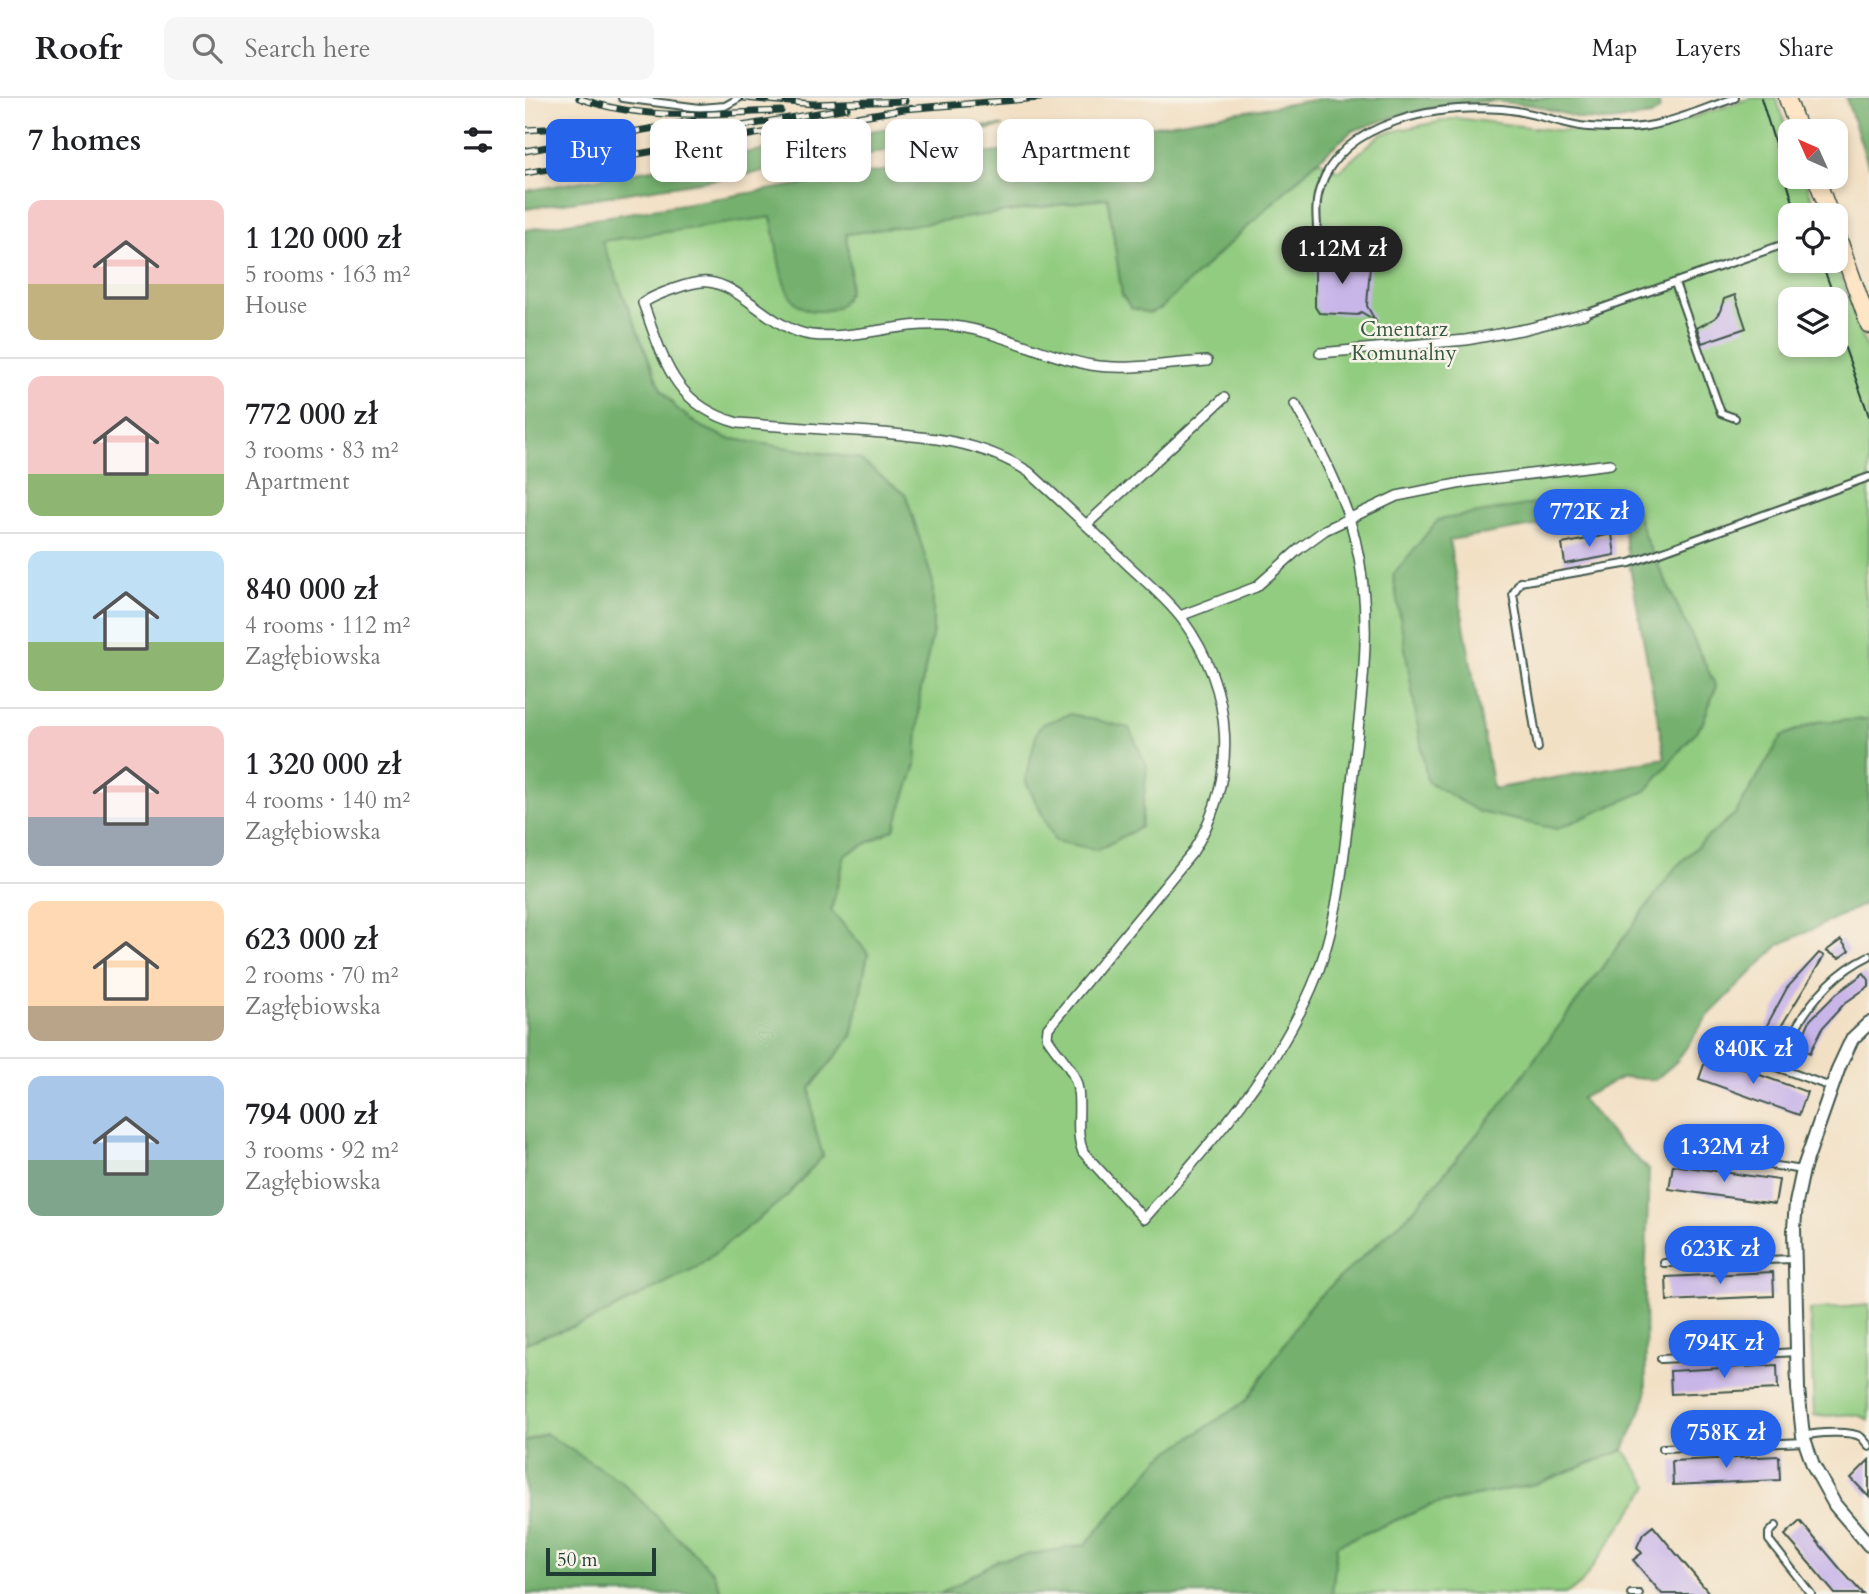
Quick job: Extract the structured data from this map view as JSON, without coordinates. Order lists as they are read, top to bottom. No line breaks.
{"parks":["Cmentarz Komunalny"],"scale_bar":"50 m","north":"top left","page":{"header":"Roofr","search":"Search here","nav":["Map","Layers","Share"],"heading":"7 homes","chip":["Buy","Rent","Filters","New","Apartment"],"list":[{"name":"1 120 000 zł","note":"5 rooms · 163 m² · House"},{"name":"772 000 zł","note":"3 rooms · 83 m² · Apartment"},{"name":"840 000 zł","note":"4 rooms · 112 m² · Zagłębiowska"},{"name":"1 320 000 zł","note":"4 rooms · 140 m² · Zagłębiowska"},{"name":"623 000 zł","note":"2 rooms · 70 m² · Zagłębiowska"},{"name":"794 000 zł","note":"3 rooms · 92 m² · Zagłębiowska"}],"price":["1.12M zł","772K zł","840K zł","1.32M zł","623K zł","794K zł","758K zł"],"scale":"50 m"}}
